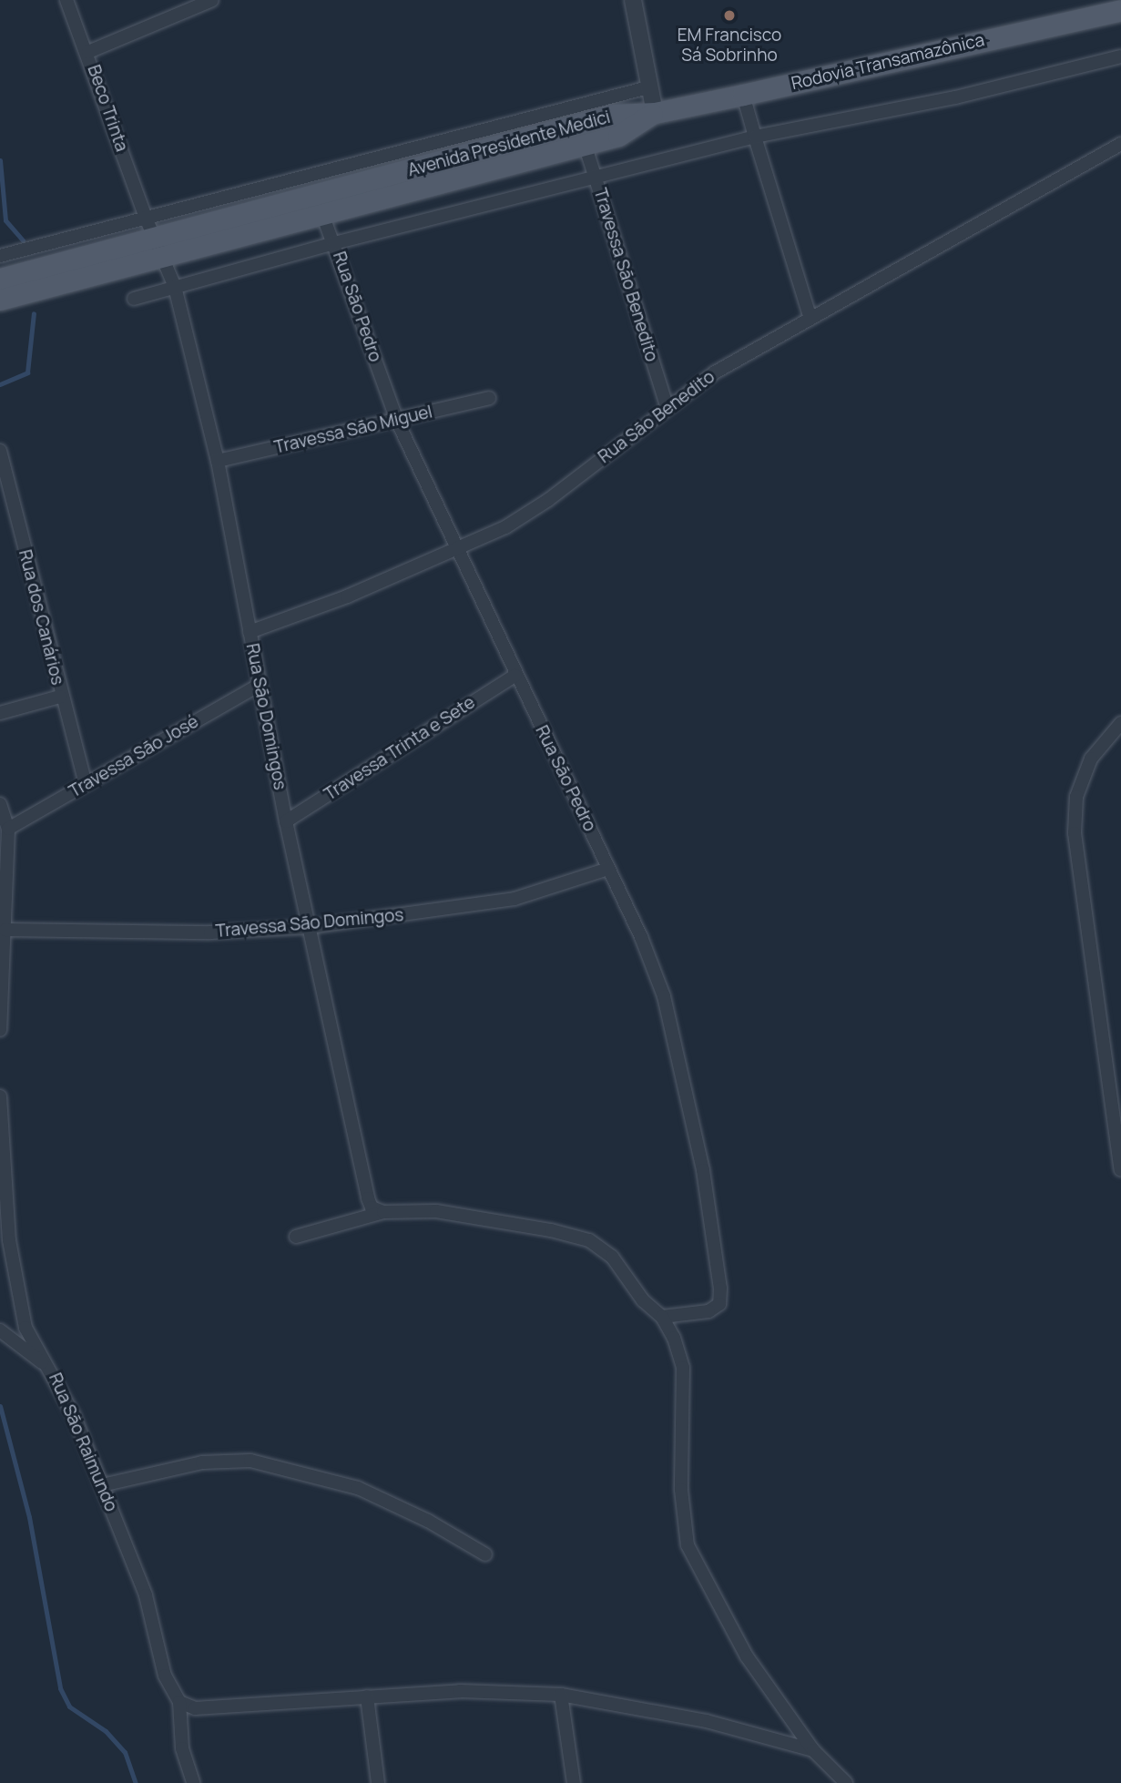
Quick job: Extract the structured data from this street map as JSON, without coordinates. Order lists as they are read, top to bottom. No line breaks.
{"streets":{"main road":["Rodovia Transamazônica","Avenida Presidente Medici"],"street":["Beco Trinta","Travessa São Benedito","Rua São Pedro","Rua São Benedito","Travessa São Miguel","Rua dos Canários","Rua São Domingos","Travessa Trinta e Sete","Travessa São José","Travessa São Domingos","Rua São Raimundo"]},"crossings":[["Rodovia Transamazônica","Avenida Presidente Medici"],["Beco Trinta","Rua São Domingos"],["Avenida Presidente Medici","Travessa São Benedito"],["Avenida Presidente Medici","Rua São Pedro"],["Avenida Presidente Medici","Rua São Domingos"],["Travessa São Benedito","Rua São Benedito"],["Rua São Pedro","Rua São Benedito"],["Rua São Pedro","Travessa São Miguel"],["Rua São Pedro","Travessa Trinta e Sete"],["Rua São Pedro","Travessa São Domingos"],["Rua São Benedito","Rua São Domingos"],["Travessa São Miguel","Rua São Domingos"],["Rua dos Canários","Travessa São José"],["Rua São Domingos","Travessa Trinta e Sete"],["Rua São Domingos","Travessa São José"],["Rua São Domingos","Travessa São Domingos"]],"places":["EM Francisco Sá Sobrinho"]}
